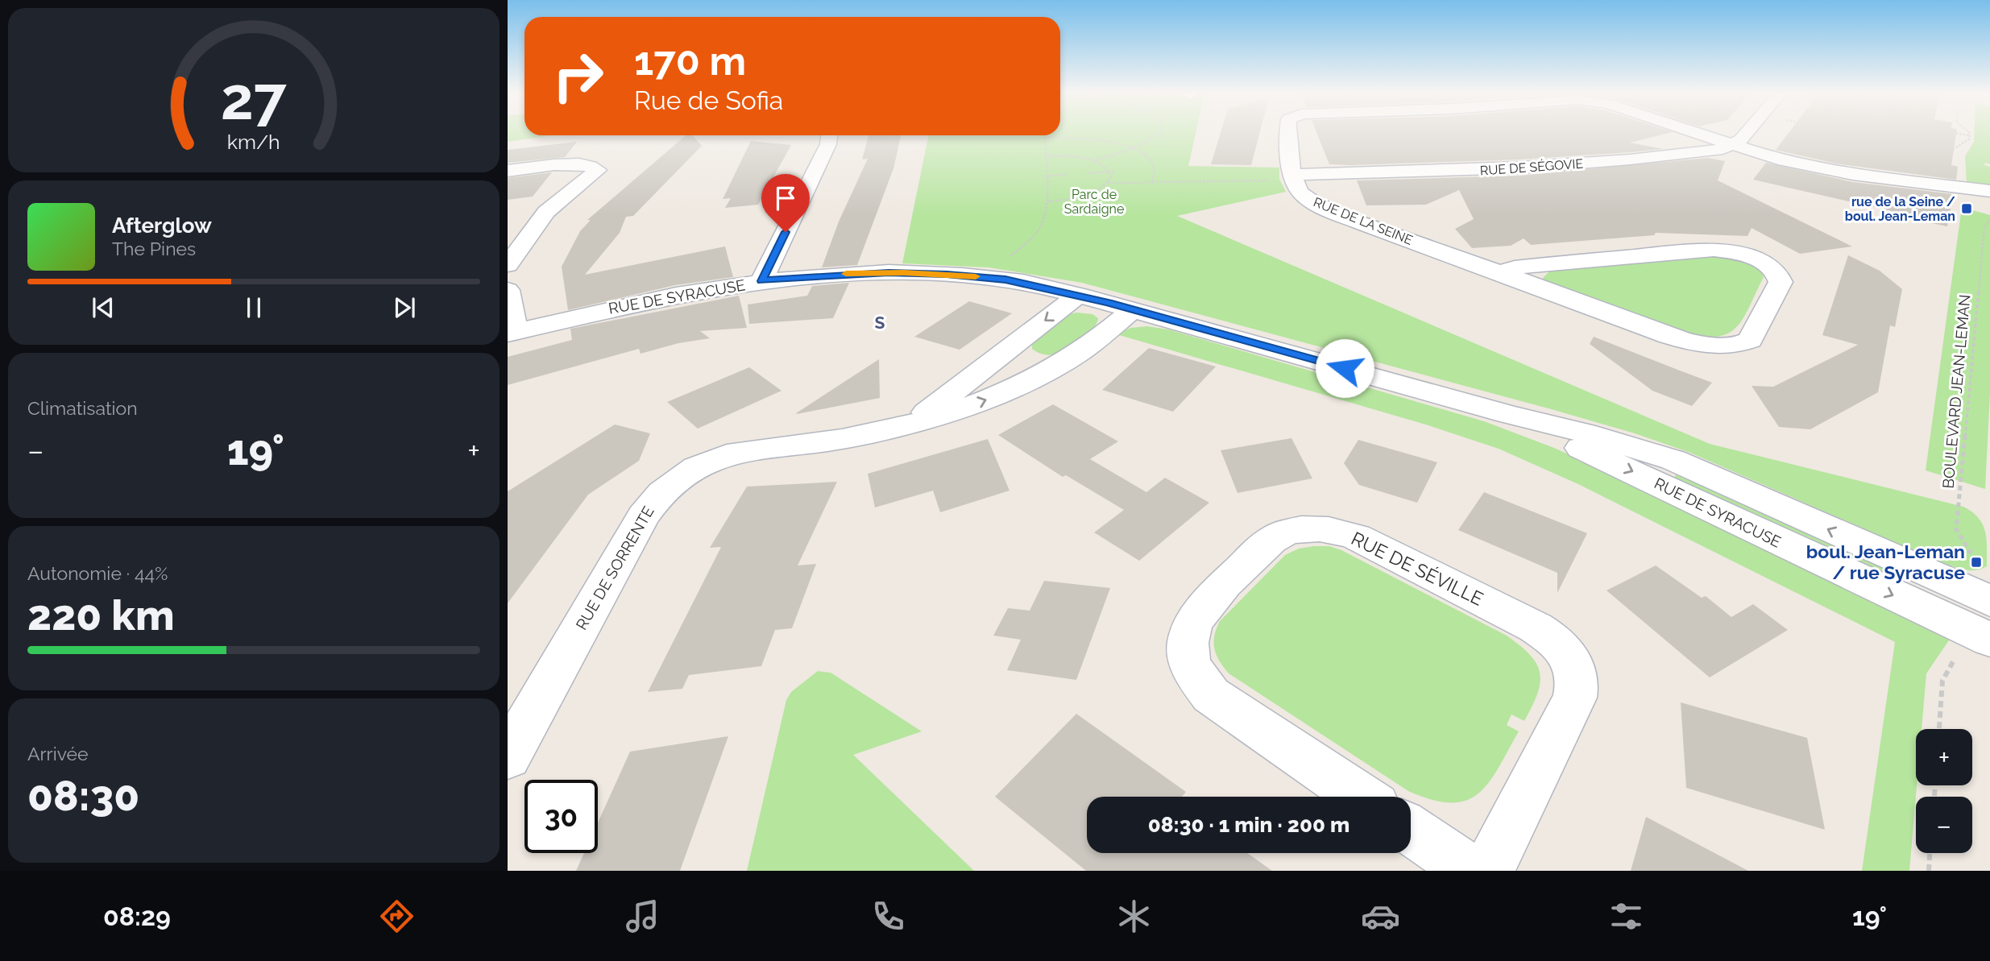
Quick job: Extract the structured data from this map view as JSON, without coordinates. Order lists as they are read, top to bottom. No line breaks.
{"streets":{"street":["RUE DE SÉGOVIE","RUE DE LA SEINE","RUE DE SYRACUSE","RUE DE SORRENTE","RUE DE SÉVILLE"],"path":["BOULEVARD JEAN-LEMAN"]},"crossings":[["RUE DE SÉGOVIE","RUE DE LA SEINE"],["RUE DE SYRACUSE","RUE DE SORRENTE"]],"districts":["S"],"parks":["Parc de Sardaigne"],"places":{"transit":["rue de la Seine / boul. Jean-Leman","boul. Jean-Leman / rue Syracuse"]},"page":{"turn":["170 m","Rue de Sofia"],"song":["Afterglow","The Pines"],"tile":["Climatisation",["Autonomie · 44%","220 km"],["Arrivée","08:30"]],"heat":["−","19°","+"],"map_buttons":["+","−"],"limit":"30","trip":"08:30 · 1 min · 200 m","tabs":["08:29","19°"],"gauge":["27","km/h"]}}
